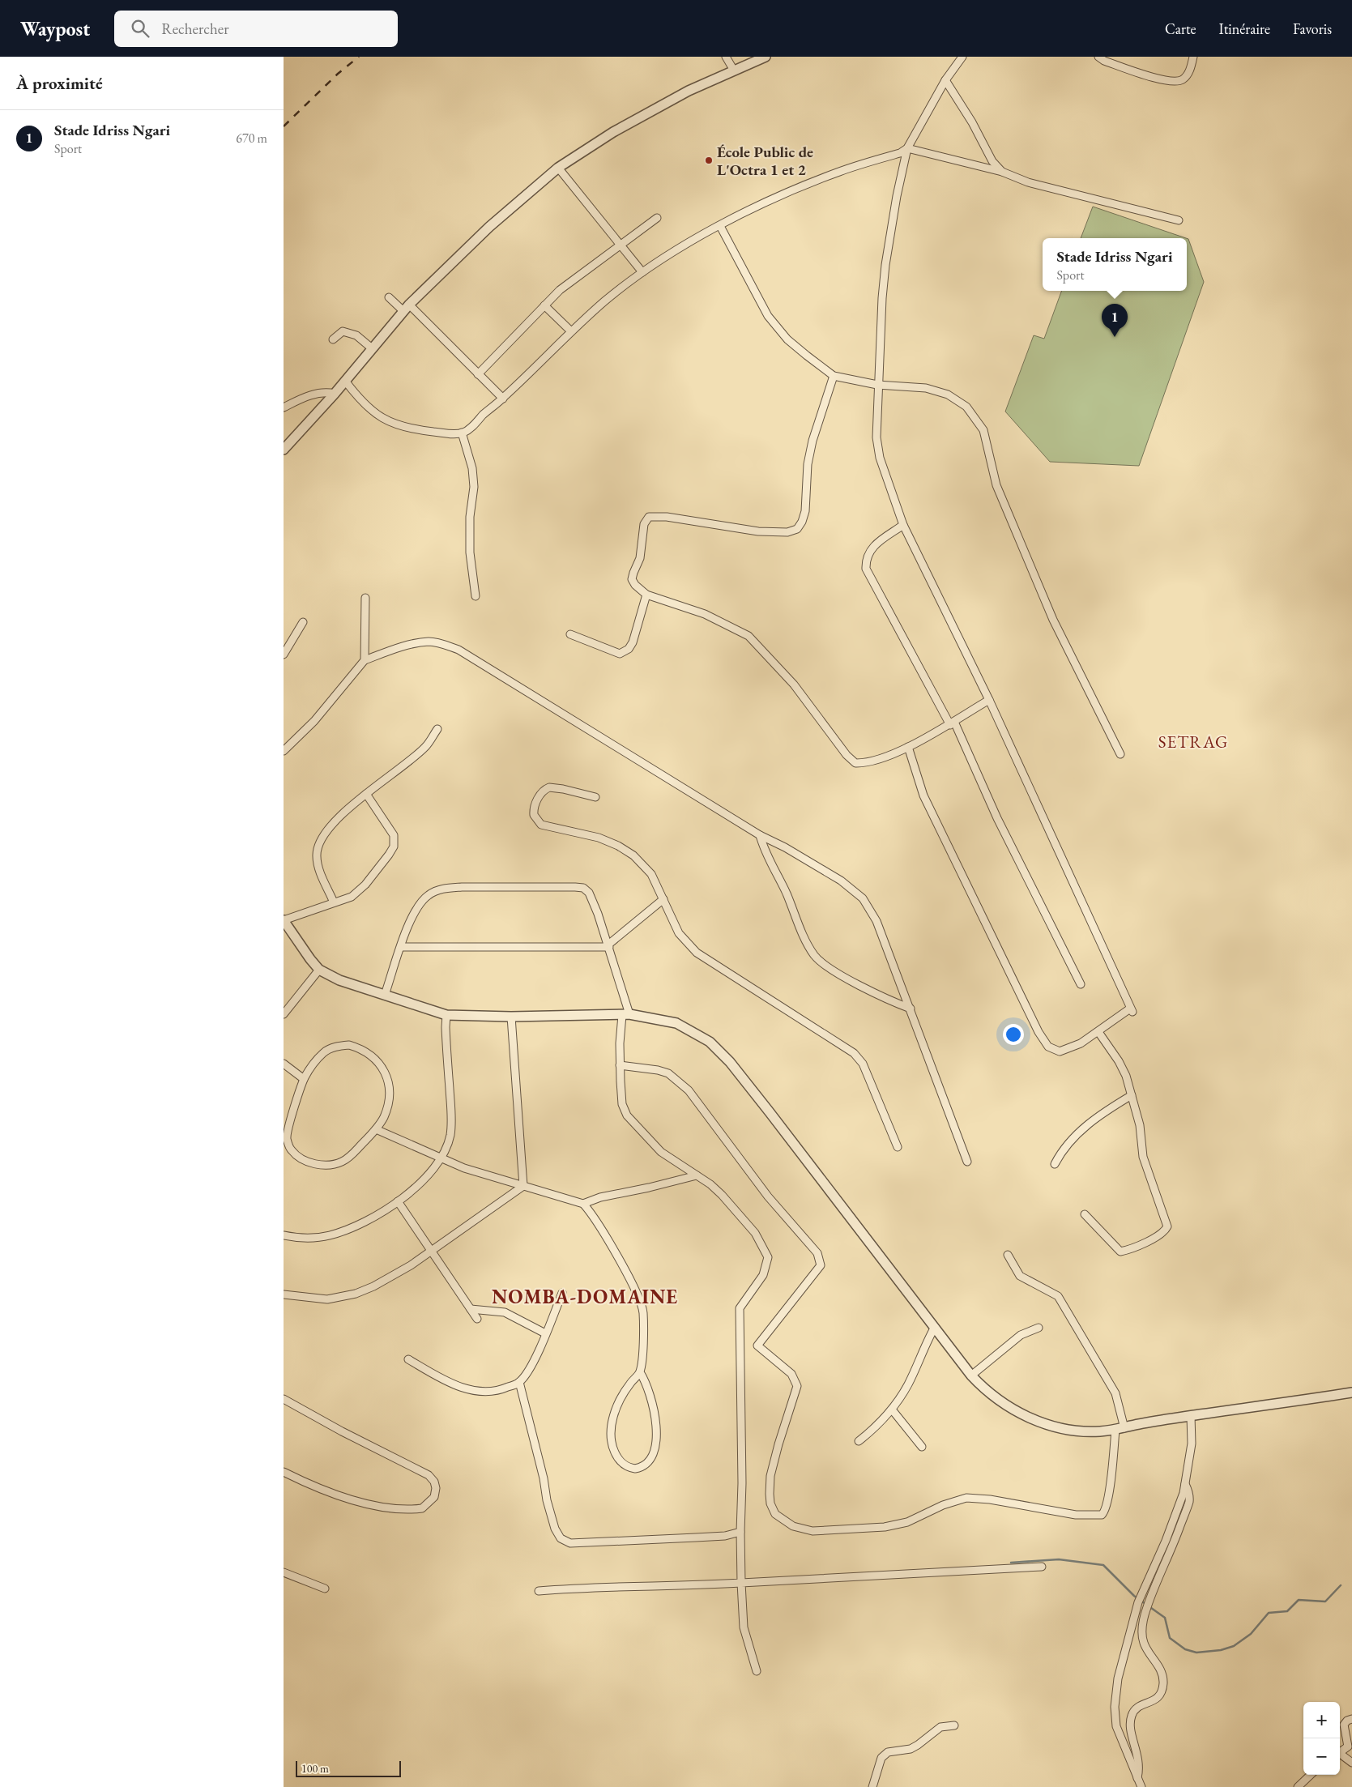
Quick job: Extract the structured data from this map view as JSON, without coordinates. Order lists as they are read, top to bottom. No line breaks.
{"districts":["SETRAG","NOMBA-DOMAINE"],"places":["École Public de L'Octra 1 et 2"],"scale_bar":"100 m","page":{"header":"Waypost","search":"Rechercher","nav":["Carte","Itinéraire","Favoris"],"heading":"À proximité","list":[{"mark":"1","name":"Stade Idriss Ngari","note":"Sport","value":"670 m"}],"popup":["Stade Idriss Ngari","Sport"],"pins":"1","map_buttons":["+","−"],"scale":"100 m"}}
